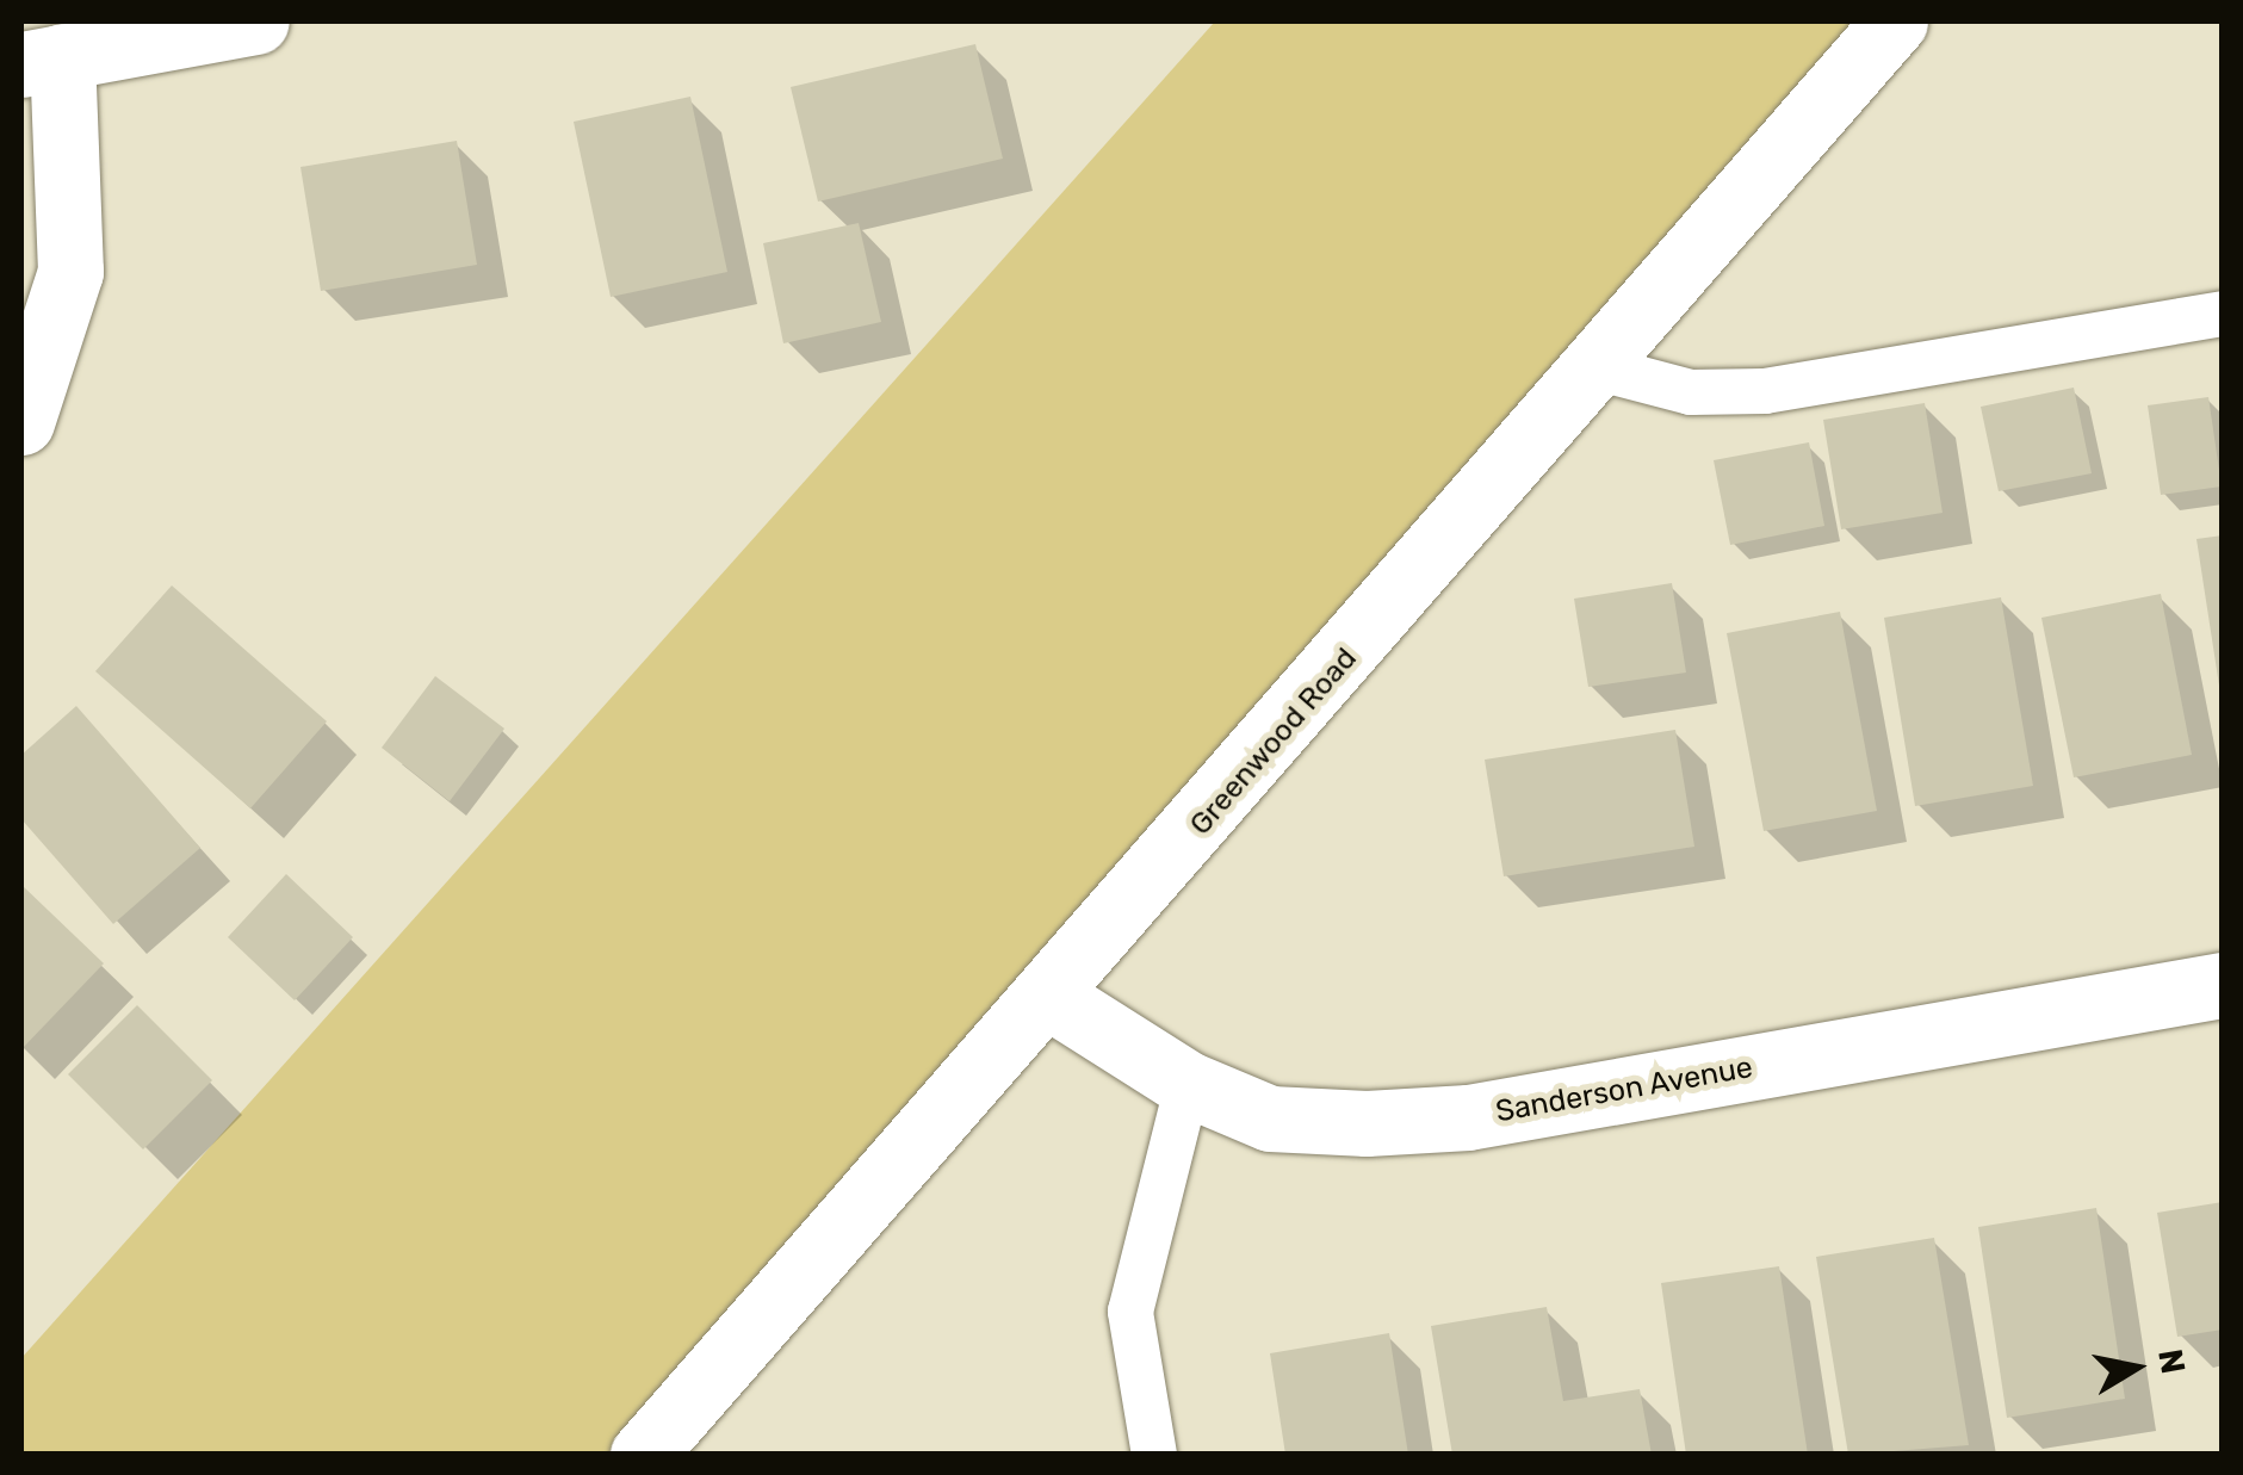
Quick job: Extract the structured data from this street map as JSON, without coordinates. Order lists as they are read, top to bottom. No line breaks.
{"streets":{"street":["Greenwood Road","Sanderson Avenue"]},"crossings":[["Greenwood Road","Sanderson Avenue"]],"north":"right"}
